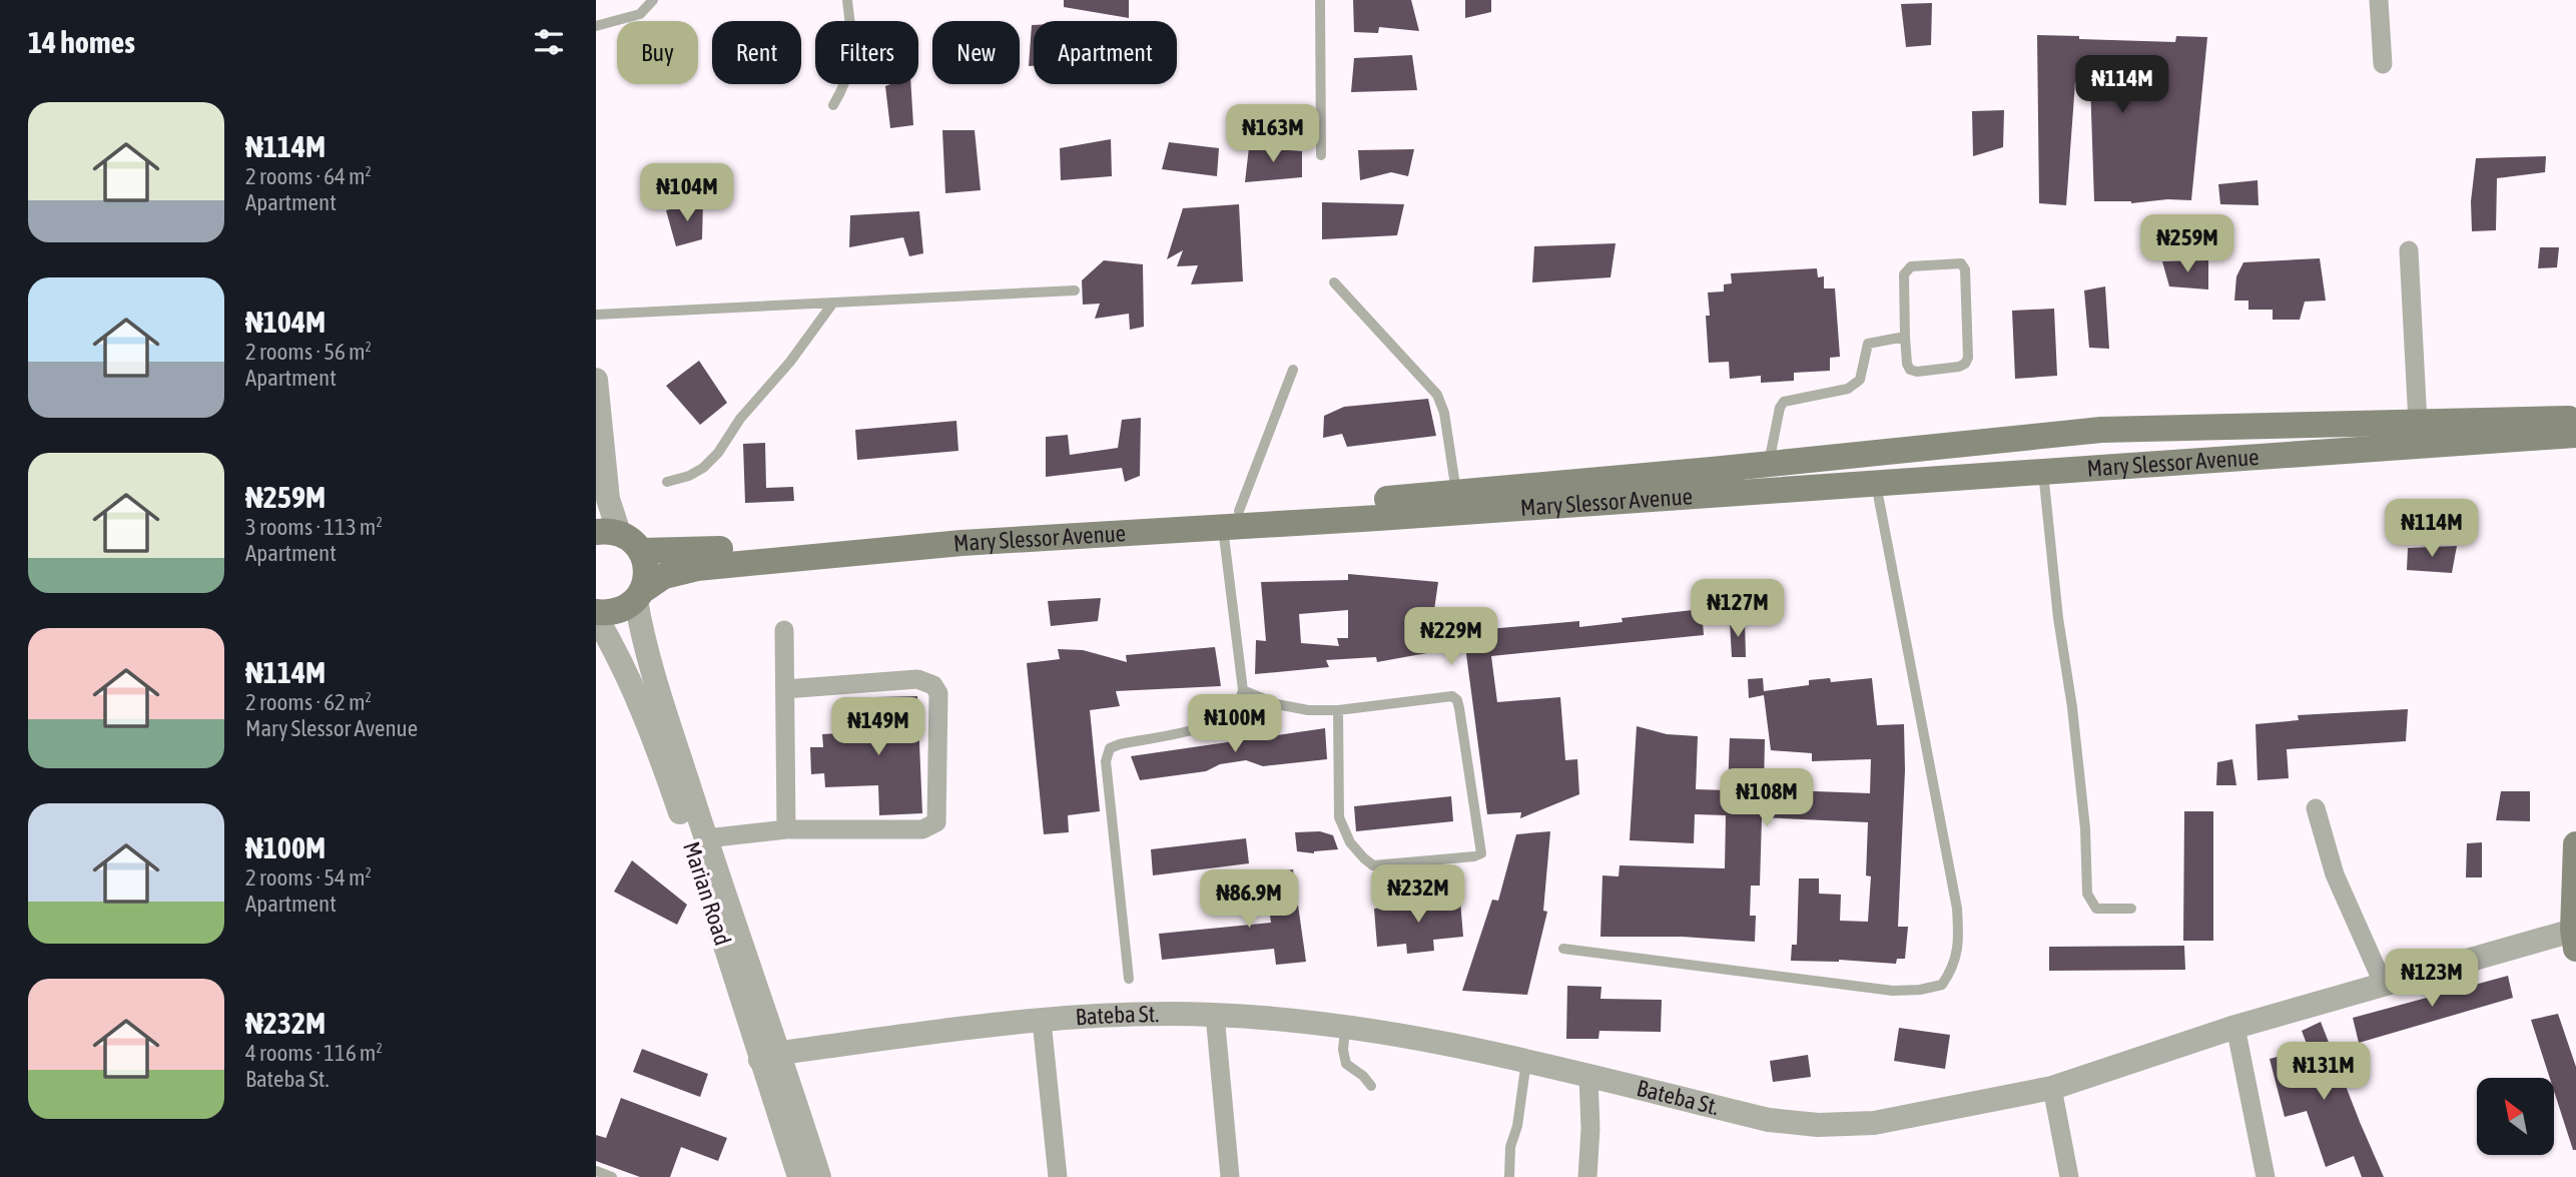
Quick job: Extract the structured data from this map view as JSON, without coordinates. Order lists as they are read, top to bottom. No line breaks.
{"streets":{"main road":["Mary Slessor Avenue"],"street":["Marian Road","Bateba St."]},"crossings":[["Mary Slessor Avenue","Marian Road"],["Marian Road","Bateba St."]],"north":"top left","page":{"heading":"14 homes","chip":["Buy","Rent","Filters","New","Apartment"],"price":["₦114M","₦163M","₦104M","₦259M","₦114M","₦127M","₦229M","₦100M","₦149M","₦108M","₦232M","₦86.9M","₦123M","₦131M"],"list":[{"name":"₦114M","note":"2 rooms · 64 m² · Apartment"},{"name":"₦104M","note":"2 rooms · 56 m² · Apartment"},{"name":"₦259M","note":"3 rooms · 113 m² · Apartment"},{"name":"₦114M","note":"2 rooms · 62 m² · Mary Slessor Avenue"},{"name":"₦100M","note":"2 rooms · 54 m² · Apartment"},{"name":"₦232M","note":"4 rooms · 116 m² · Bateba St."}]}}
